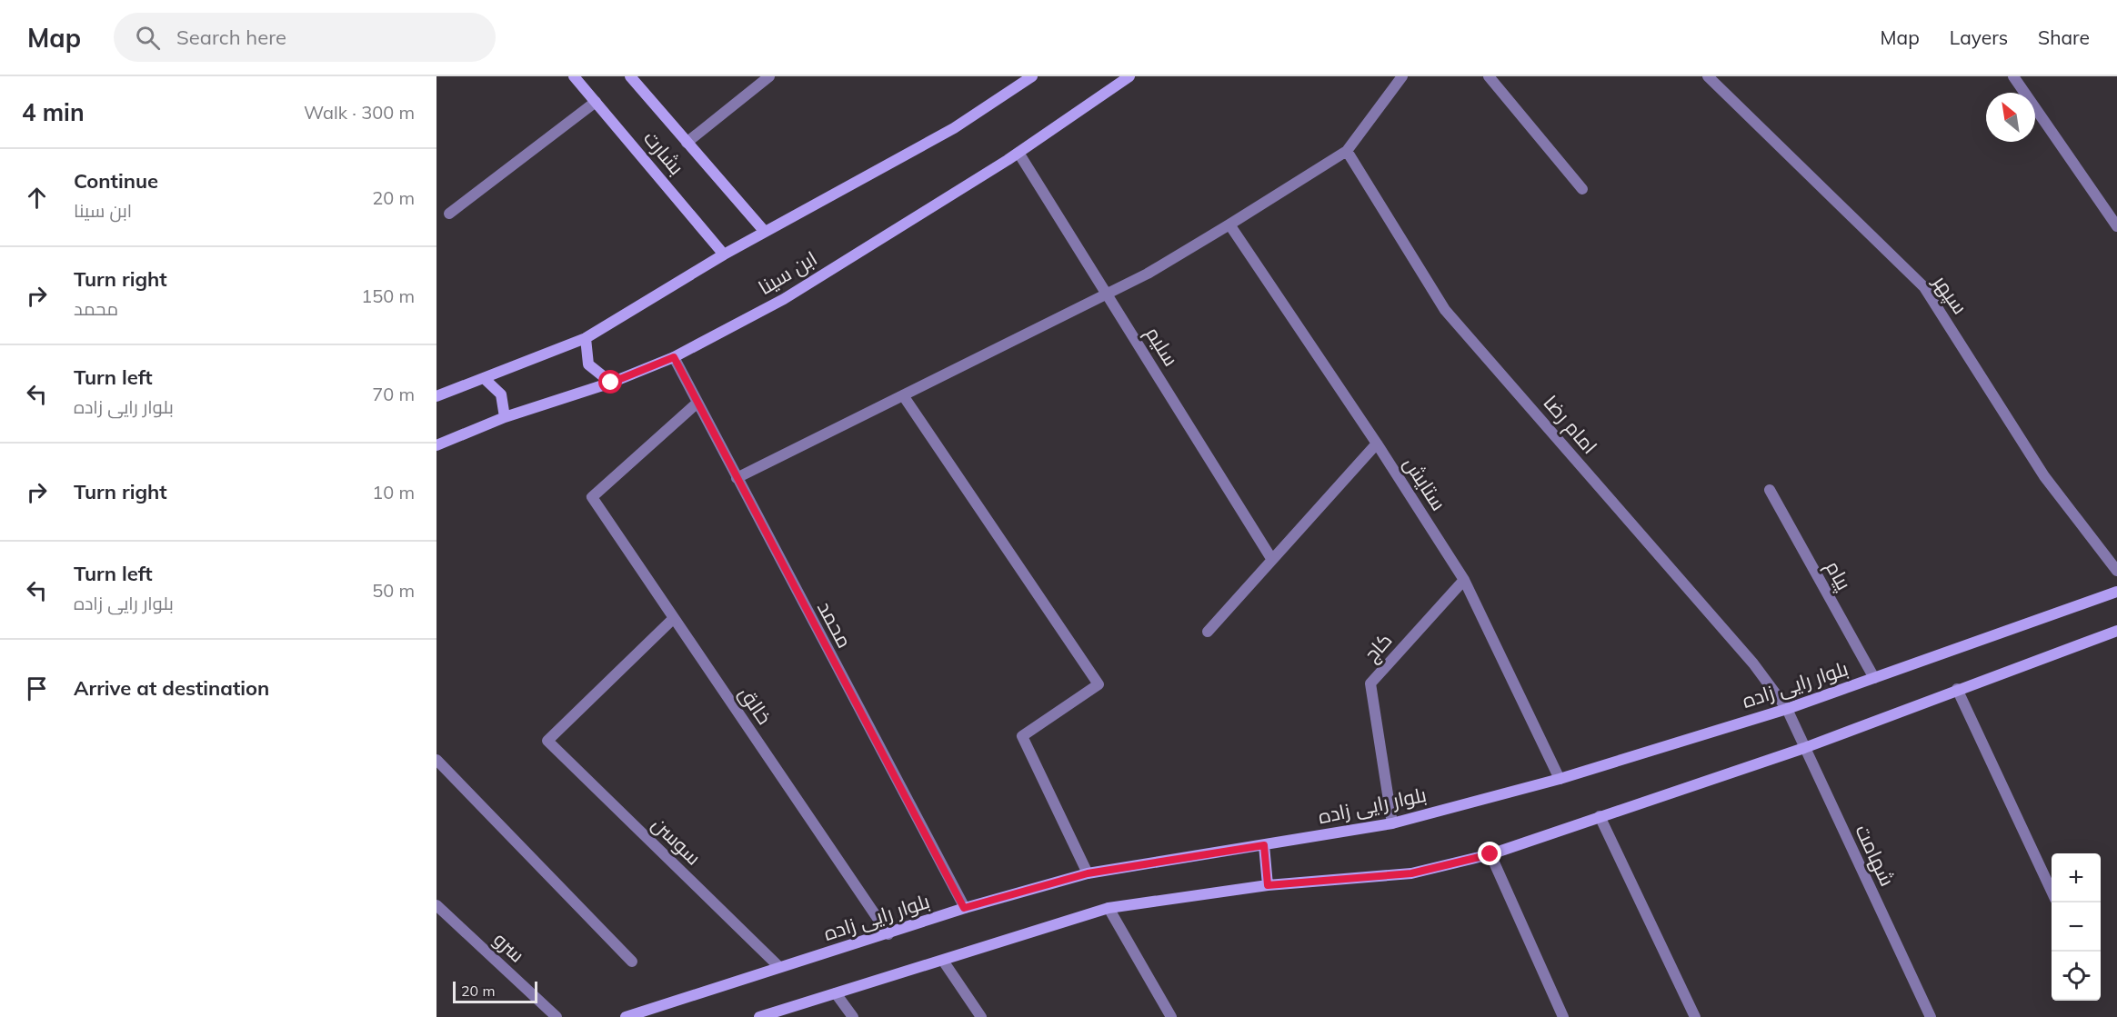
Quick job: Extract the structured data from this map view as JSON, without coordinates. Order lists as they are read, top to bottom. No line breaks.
{"streets":{"main road":["بشارت","ابن سینا","بلوار رایی زاده"],"street":["سپهر","سلیم","امام رضا","ستایش","پیام","محمد","کاج","خالق","سوسن","شهامت","سرو"]},"crossings":[["ابن سینا","سلیم"],["ابن سینا","محمد"],["امام رضا","بلوار رایی زاده"],["امام رضا","شهامت"],["ستایش","کاج"],["ستایش","بلوار رایی زاده"],["پیام","بلوار رایی زاده"],["محمد","بلوار رایی زاده"],["محمد","خالق"],["کاج","بلوار رایی زاده"],["بلوار رایی زاده","خالق"],["بلوار رایی زاده","سوسن"],["بلوار رایی زاده","شهامت"],["خالق","سوسن"]],"scale_bar":"20 m","north":"top left","page":{"header":"Map","search":"Search here","nav":["Map","Layers","Share"],"heading":["4 min","Walk · 300 m"],"list":[["Continue","ابن سینا","20 m"],["Turn right","محمد","150 m"],["Turn left","بلوار رایی زاده","70 m"],["Turn right","10 m"],["Turn left","بلوار رایی زاده","50 m"],"Arrive at destination"],"map_buttons":["+","−"],"scale":"20 m"}}
